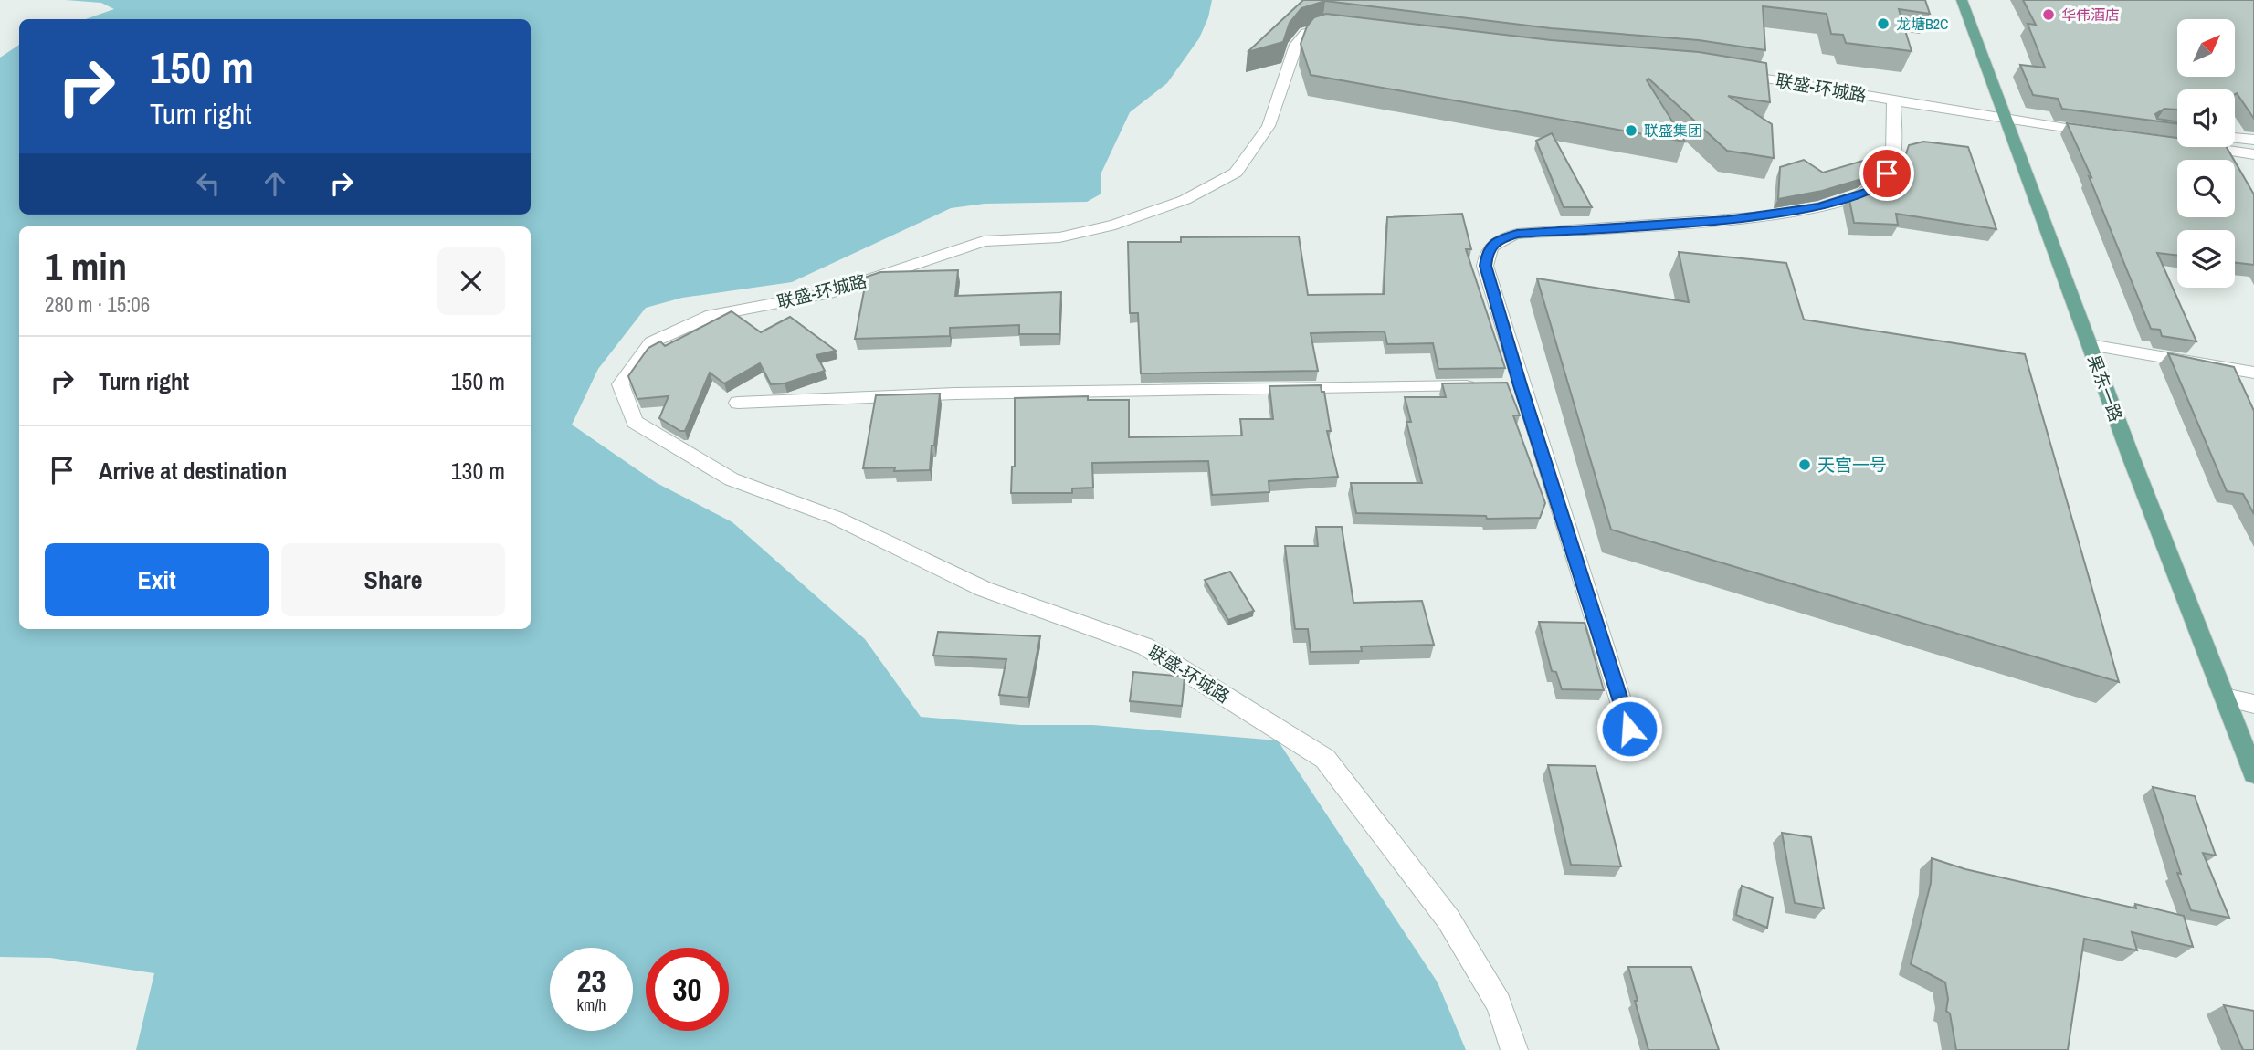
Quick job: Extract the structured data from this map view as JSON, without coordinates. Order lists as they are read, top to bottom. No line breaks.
{"streets":{"main road":["果东一路"],"street":["联盛-环城路"]},"crossings":[["联盛-环城路","果东一路"]],"places":["华伟酒店","龙塘B2C","联盛集团","天宫一号"],"north":"top right","page":{"turn":["150 m","Turn right"],"heading":["1 min","280 m · 15:06"],"list":[{"name":"Turn right","value":"150 m"},{"name":"Arrive at destination","value":"130 m"}],"buttons":["Exit","Share"],"speed":"23 km/h","limit":"30"}}
